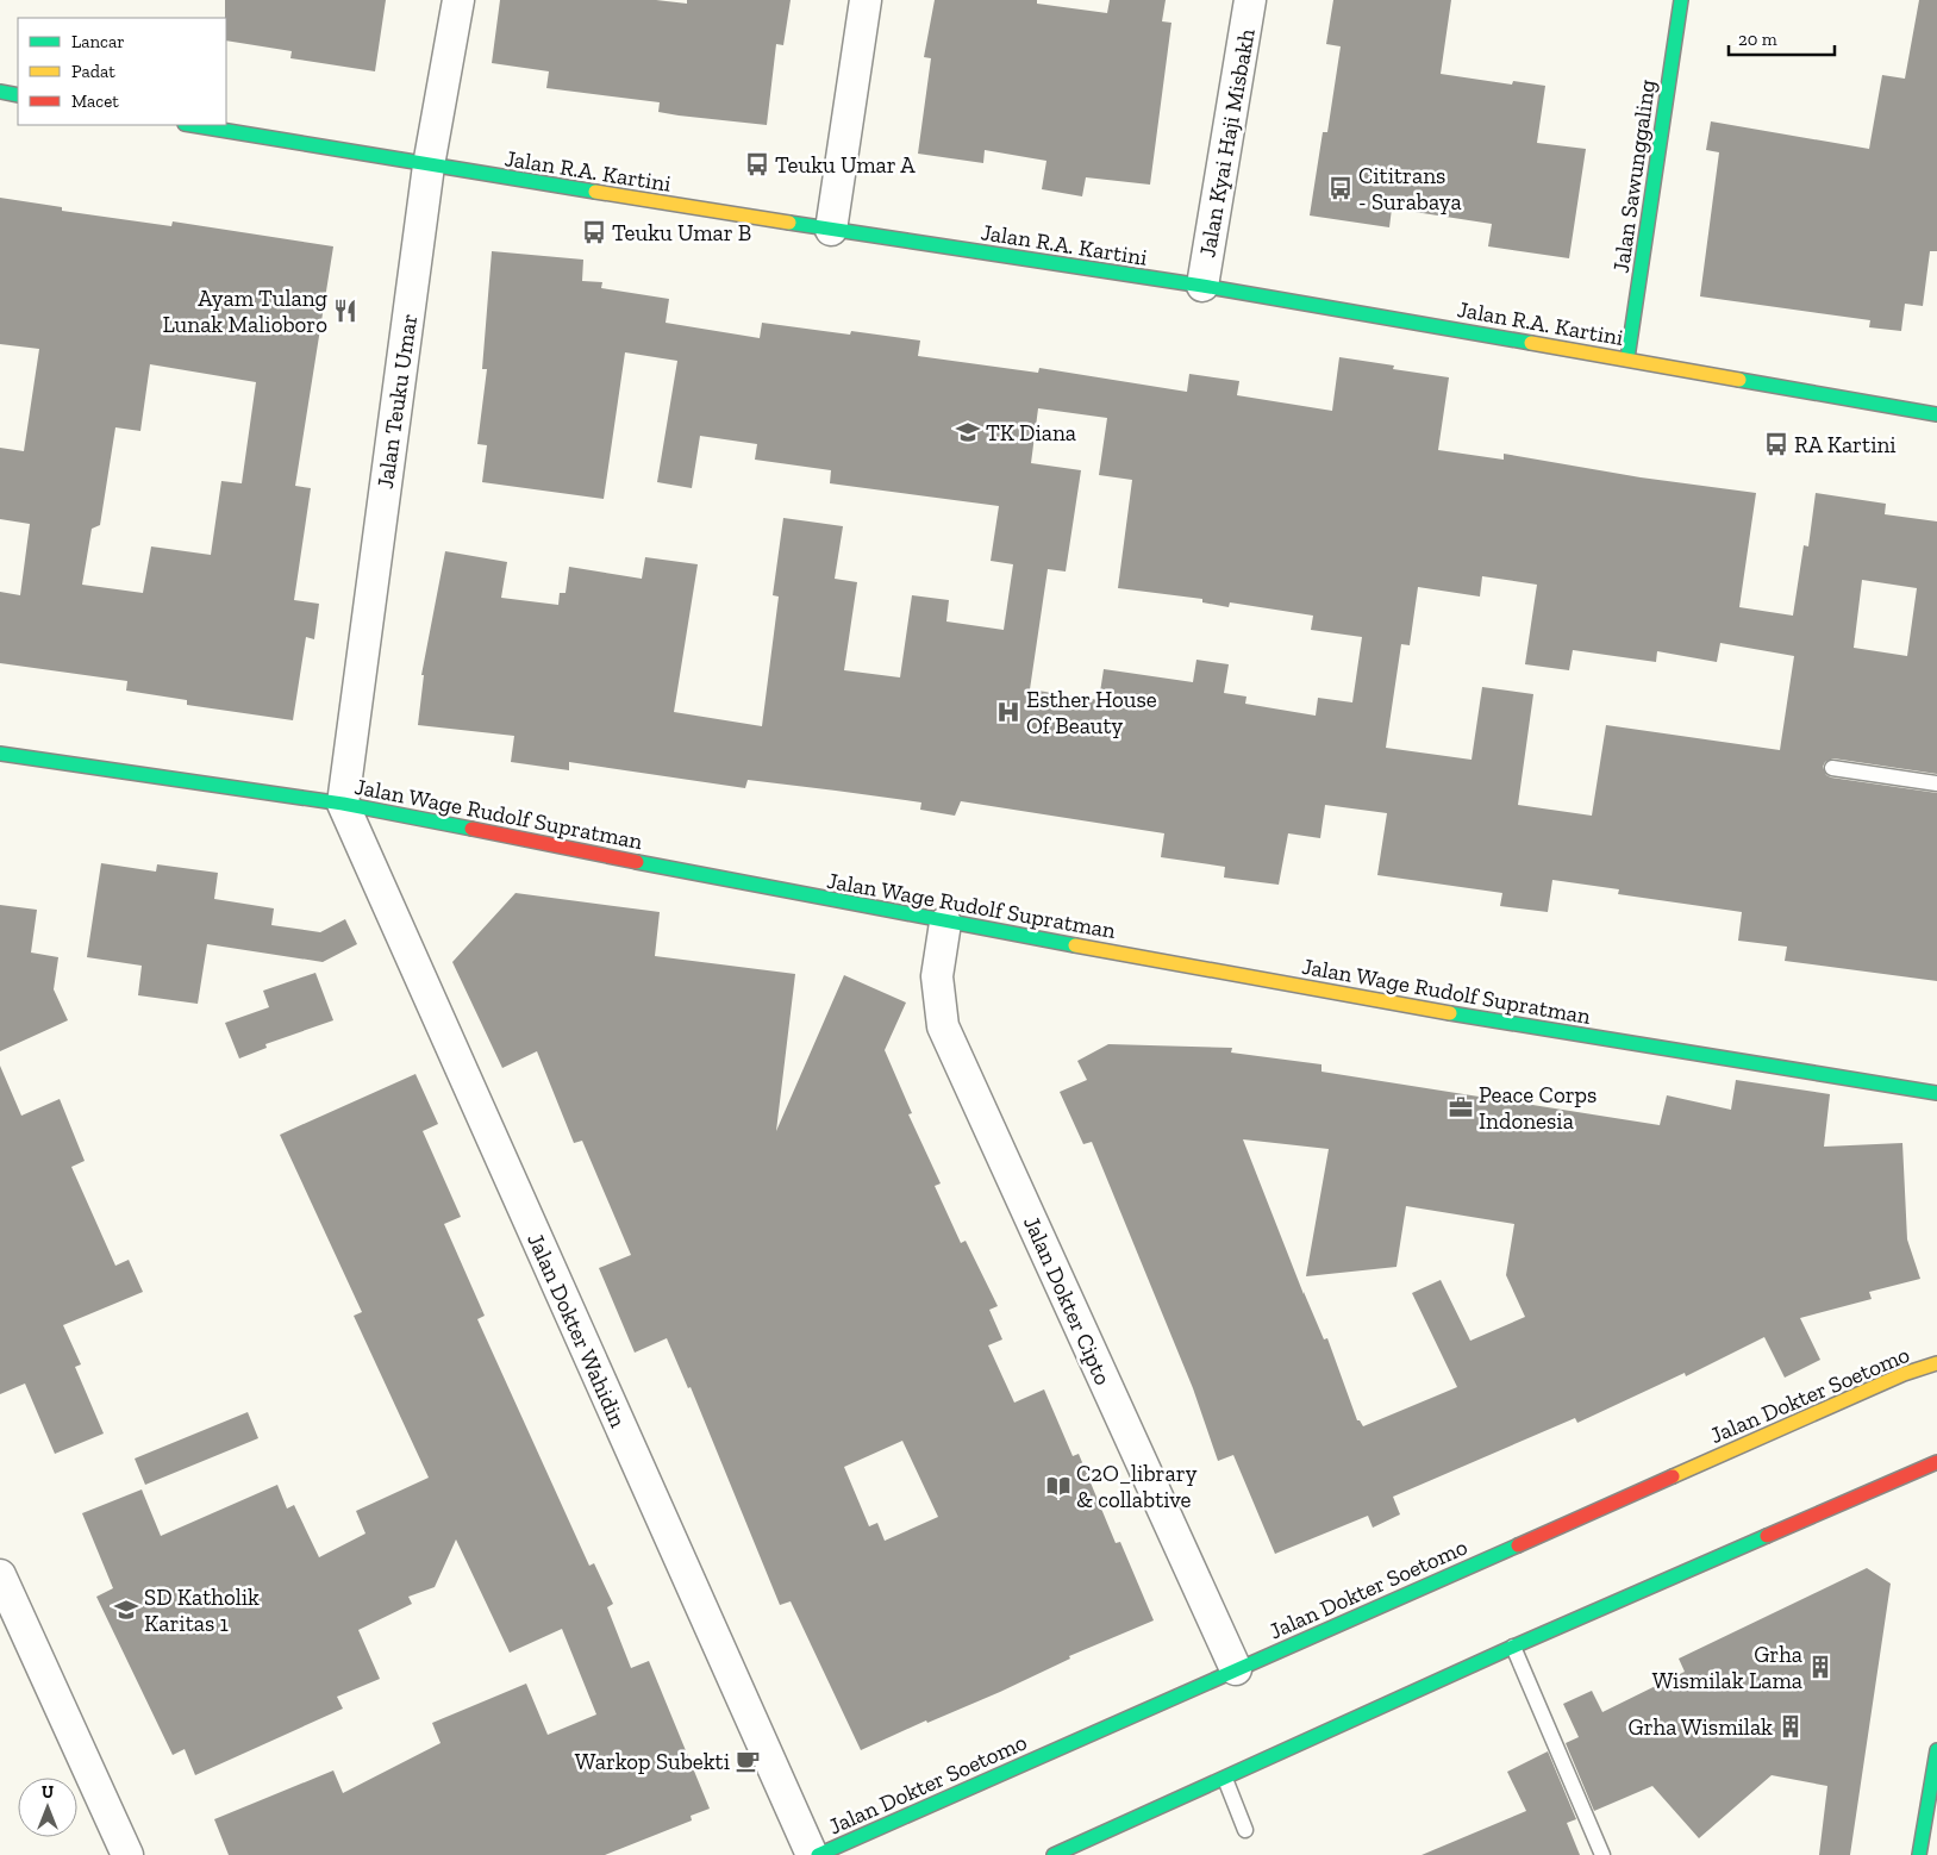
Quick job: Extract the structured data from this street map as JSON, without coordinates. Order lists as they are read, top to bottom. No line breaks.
{"streets":{"street":["Jalan Kyai Haji Misbakh","Jalan R.A. Kartini","Jalan Sawunggaling","Jalan Teuku Umar","Jalan Wage Rudolf Supratman","Jalan Dokter Cipto","Jalan Dokter Wahidin","Jalan Dokter Soetomo"]},"crossings":[["Jalan Kyai Haji Misbakh","Jalan R.A. Kartini"],["Jalan R.A. Kartini","Jalan Sawunggaling"],["Jalan R.A. Kartini","Jalan Teuku Umar"],["Jalan Teuku Umar","Jalan Wage Rudolf Supratman"],["Jalan Teuku Umar","Jalan Dokter Wahidin"],["Jalan Wage Rudolf Supratman","Jalan Dokter Cipto"],["Jalan Wage Rudolf Supratman","Jalan Dokter Wahidin"],["Jalan Dokter Cipto","Jalan Dokter Soetomo"]],"places":{"bus stop":["Teuku Umar A","Cititrans - Surabaya","Teuku Umar B","RA Kartini"],"restaurant":["Ayam Tulang Lunak Malioboro"],"school or university":["TK Diana","SD Katholik Karitas 1"],"hospital":["Esther House Of Beauty"],"office":["Peace Corps Indonesia"],"library":["C2O_library & collabtive"],"building":["Grha Wismilak Lama","Grha Wismilak"],"cafe":["Warkop Subekti"]},"legend":["Lancar","Padat","Macet"],"scale_bar":"20 m","north":"top"}
